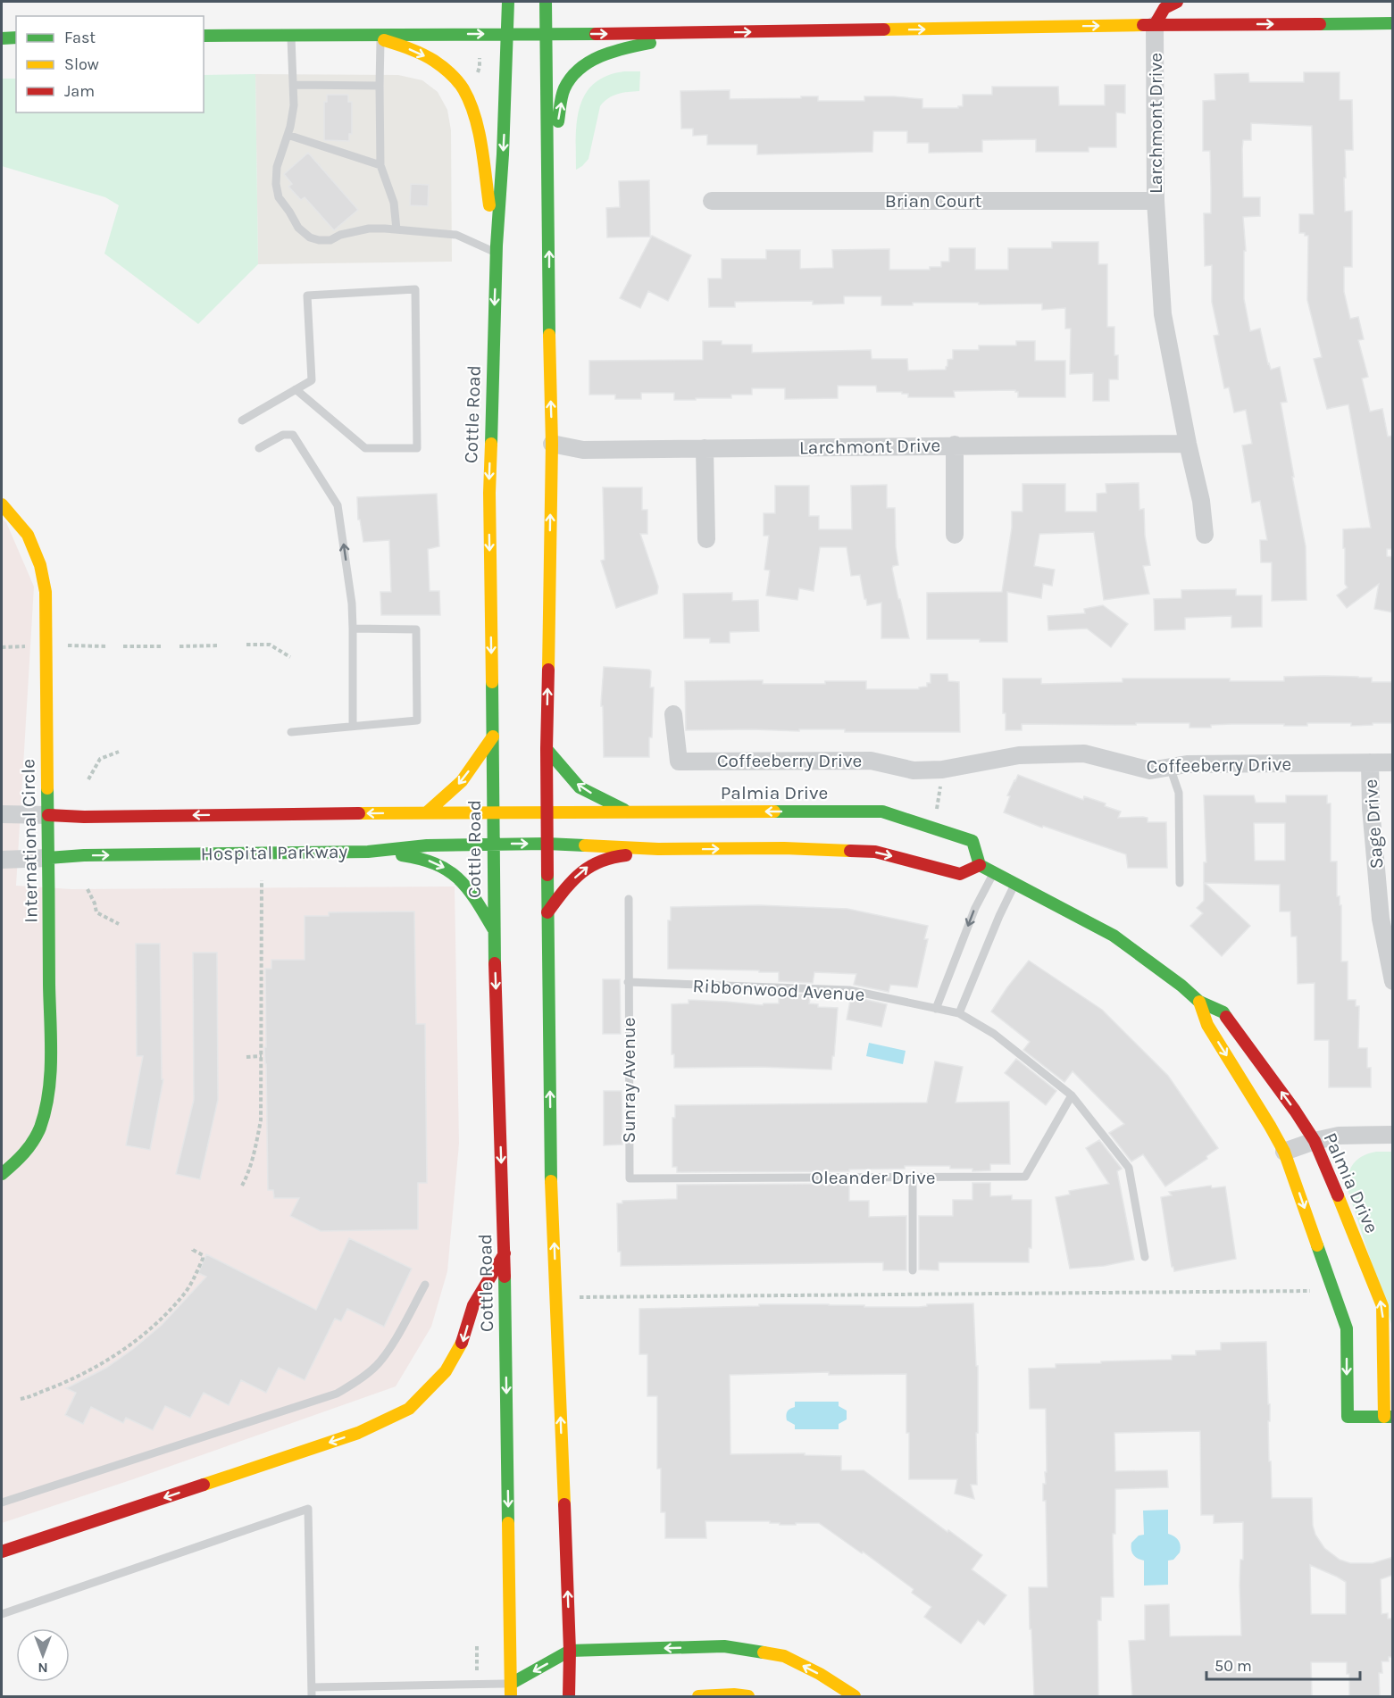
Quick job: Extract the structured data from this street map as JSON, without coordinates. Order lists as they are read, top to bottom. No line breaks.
{"streets":{"main road":["Cottle Road","Palmia Drive","International Circle","Hospital Parkway"],"street":["Larchmont Drive","Brian Court","Coffeeberry Drive","Sage Drive"],"lane":["Ribbonwood Avenue","Sunray Avenue","Oleander Drive"]},"crossings":[["Larchmont Drive","Brian Court"],["Cottle Road","Hospital Parkway"],["Coffeeberry Drive","Sage Drive"],["Palmia Drive","Hospital Parkway"],["International Circle","Hospital Parkway"],["Ribbonwood Avenue","Sunray Avenue"],["Ribbonwood Avenue","Oleander Drive"],["Sunray Avenue","Oleander Drive"]],"legend":["Fast","Slow","Jam"],"scale_bar":"50 m","north":"bottom"}
